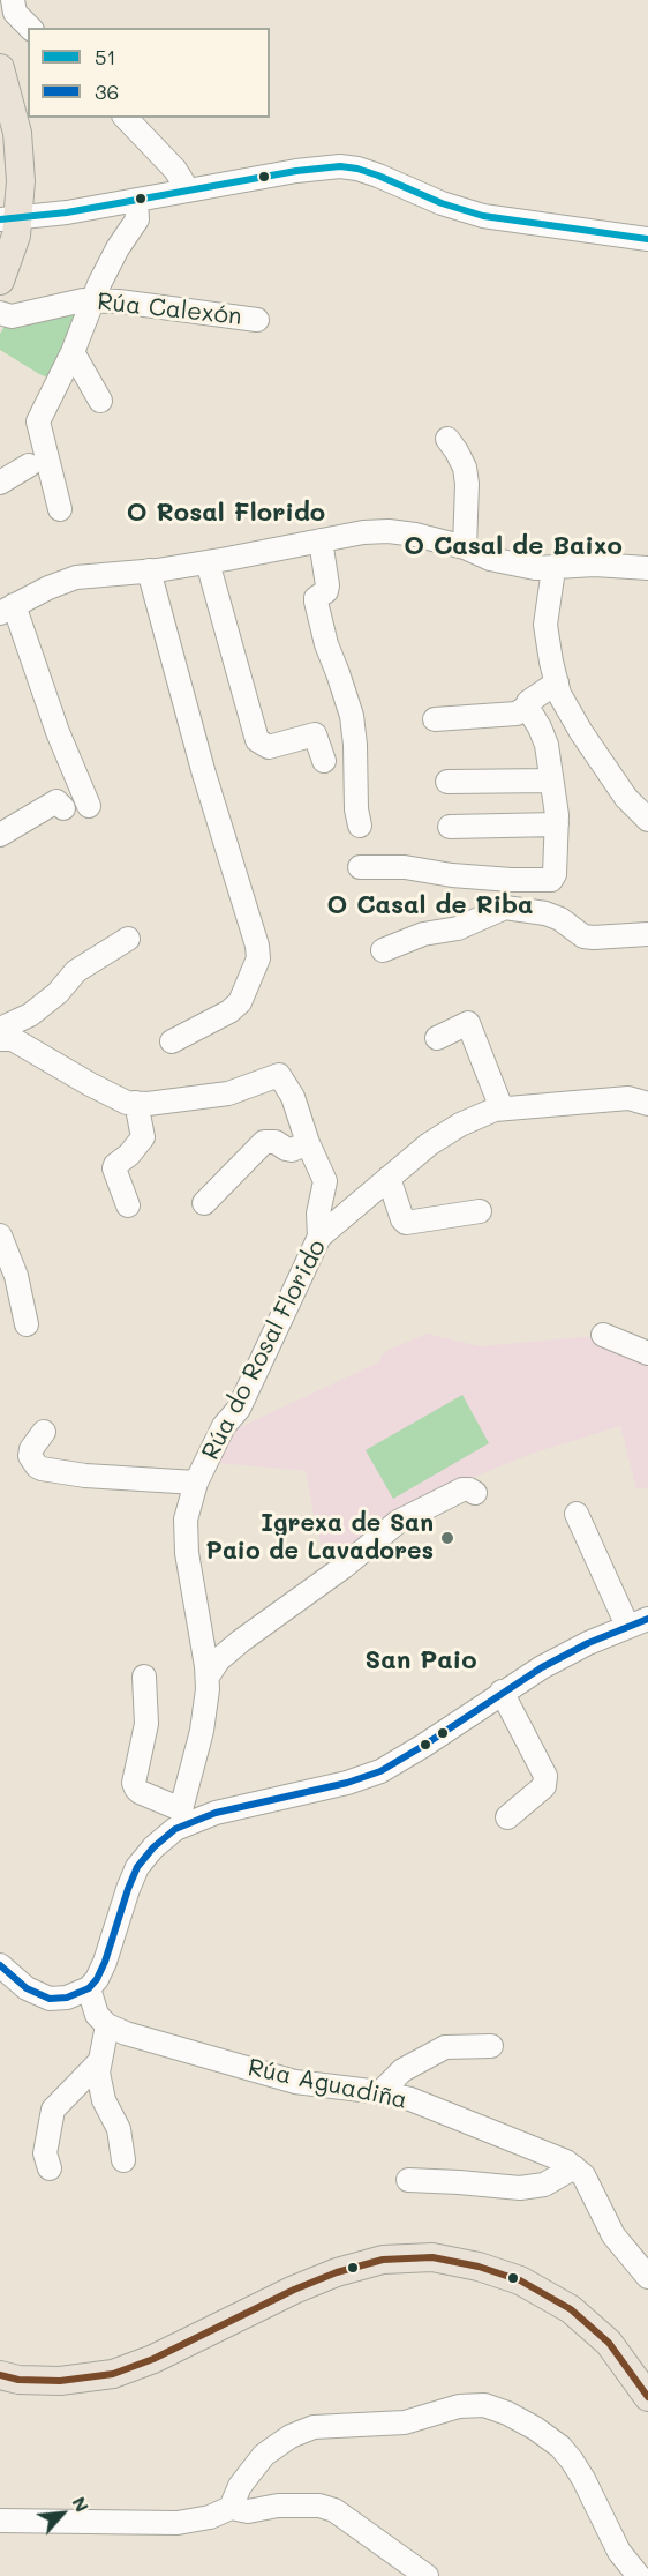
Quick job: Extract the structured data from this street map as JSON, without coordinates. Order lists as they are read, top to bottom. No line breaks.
{"streets":{"street":["Rúa Calexón","Rúa do Rosal Florido","Rúa Aguadiña"]},"districts":["O Rosal Florido","O Casal de Baixo","O Casal de Riba","San Paio"],"places":["Igrexa de San Paio de Lavadores"],"lines":["transit line 51","transit line 36"],"legend":["51","36"],"north":"top right"}
